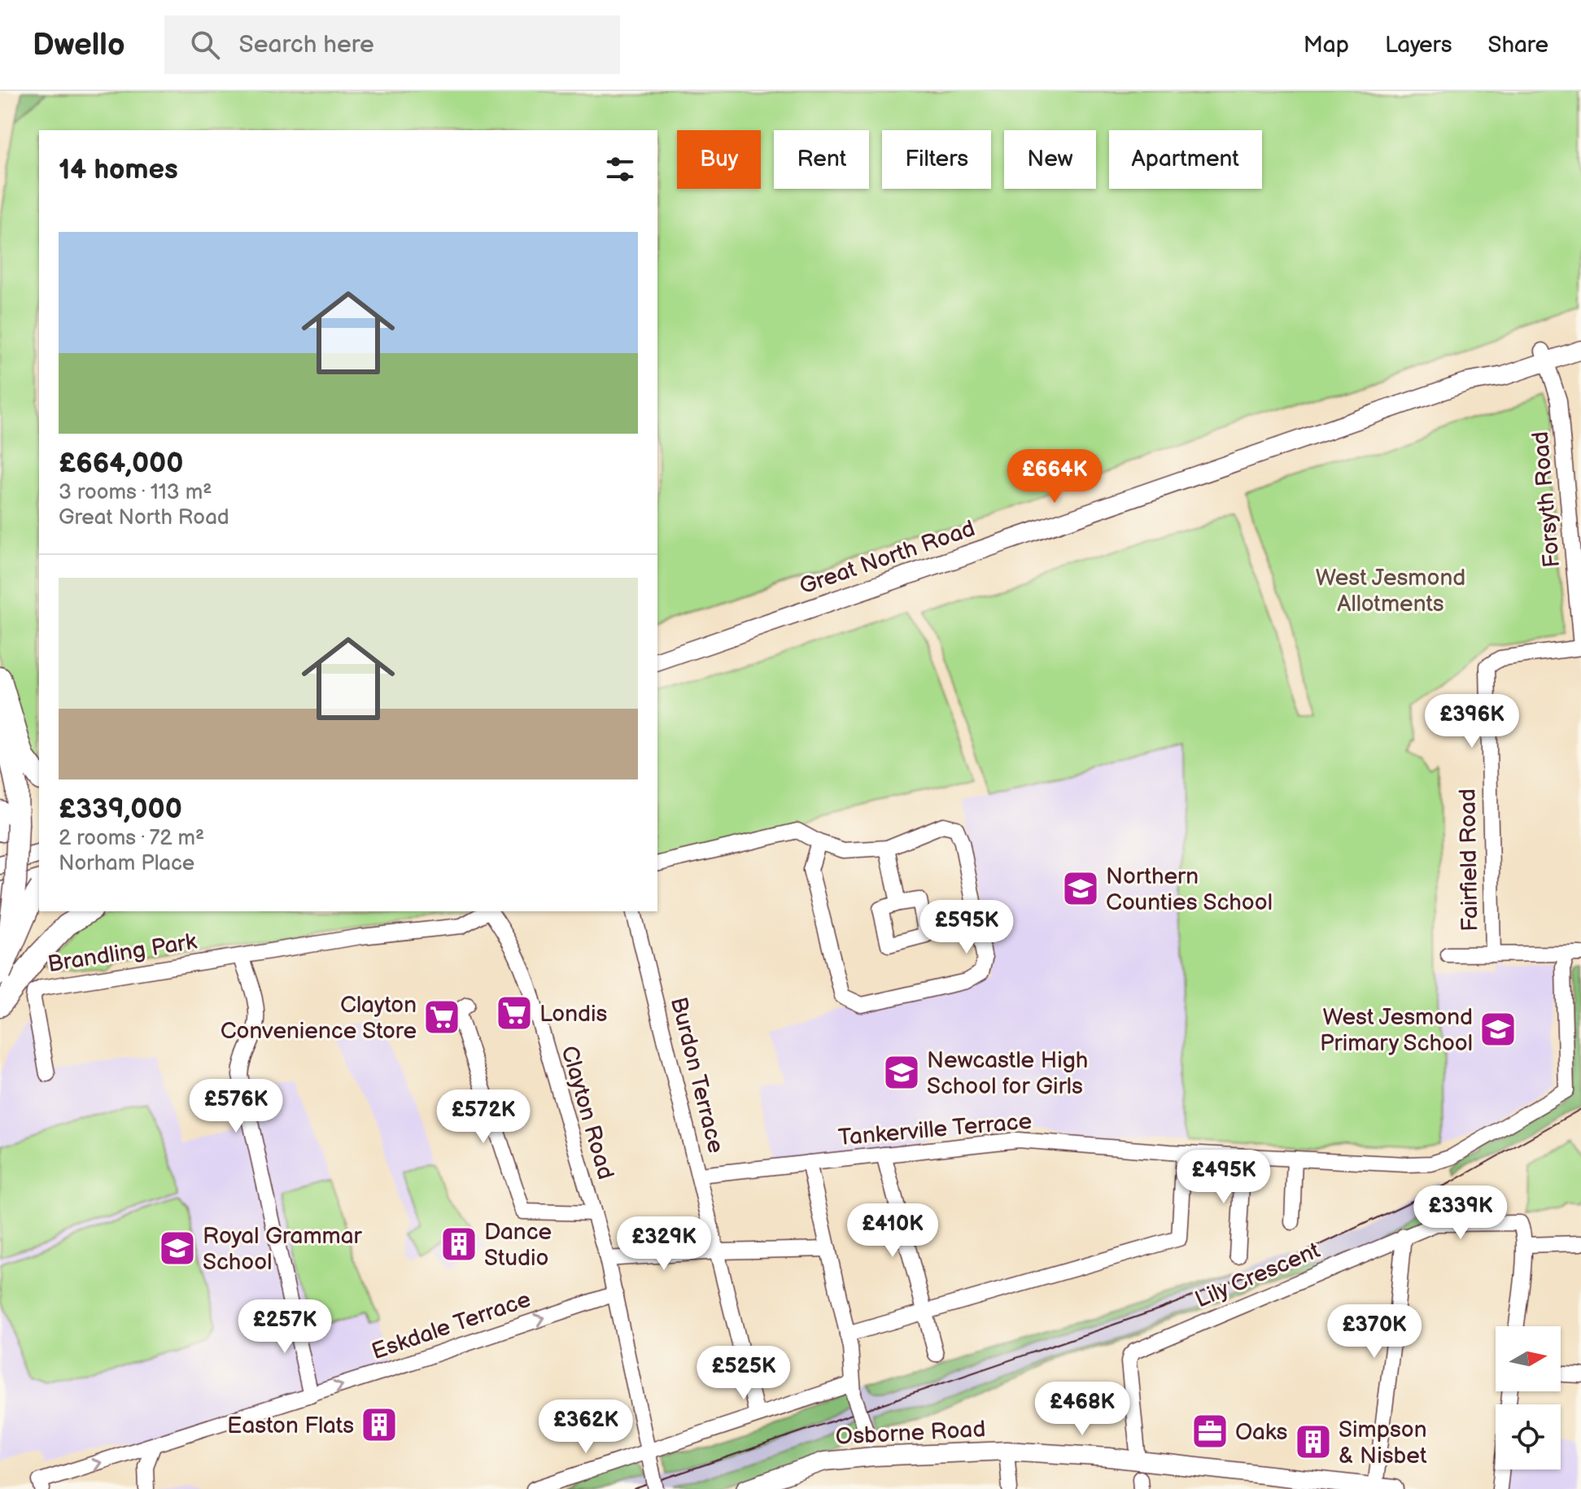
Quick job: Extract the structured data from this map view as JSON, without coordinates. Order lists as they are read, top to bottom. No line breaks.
{"streets":{"main road":["Great North Road","Osborne Road"],"street":["Forsyth Road","Fairfield Road","Brandling Park","Burdon Terrace","Clayton Road","Tankerville Terrace","Lily Crescent","Eskdale Terrace"]},"crossings":[["Forsyth Road","Great North Road"],["Forsyth Road","Fairfield Road"],["Burdon Terrace","Tankerville Terrace"],["Clayton Road","Eskdale Terrace"],["Lily Crescent","Osborne Road"]],"one_way":["Eskdale Terrace"],"parks":["West Jesmond Allotments"],"places":{"school or university":["Northern Counties School","West Jesmond Primary School","Newcastle High School for Girls","Royal Grammar School"],"supermarket":["Londis","Clayton Convenience Store"],"building":["Dance Studio","Easton Flats","Simpson & Nisbet"],"office":["Oaks"]},"north":"right","page":{"header":"Dwello","search":"Search here","nav":["Map","Layers","Share"],"chip":["Buy","Rent","Filters","New","Apartment"],"heading":"14 homes","list":[{"name":"£664,000","note":"3 rooms · 113 m² · Great North Road"},{"name":"£339,000","note":"2 rooms · 72 m² · Norham Place"}],"price":["£664K","£396K","£595K","£576K","£572K","£495K","£339K","£410K","£329K","£257K","£370K","£525K","£468K","£362K"]}}
